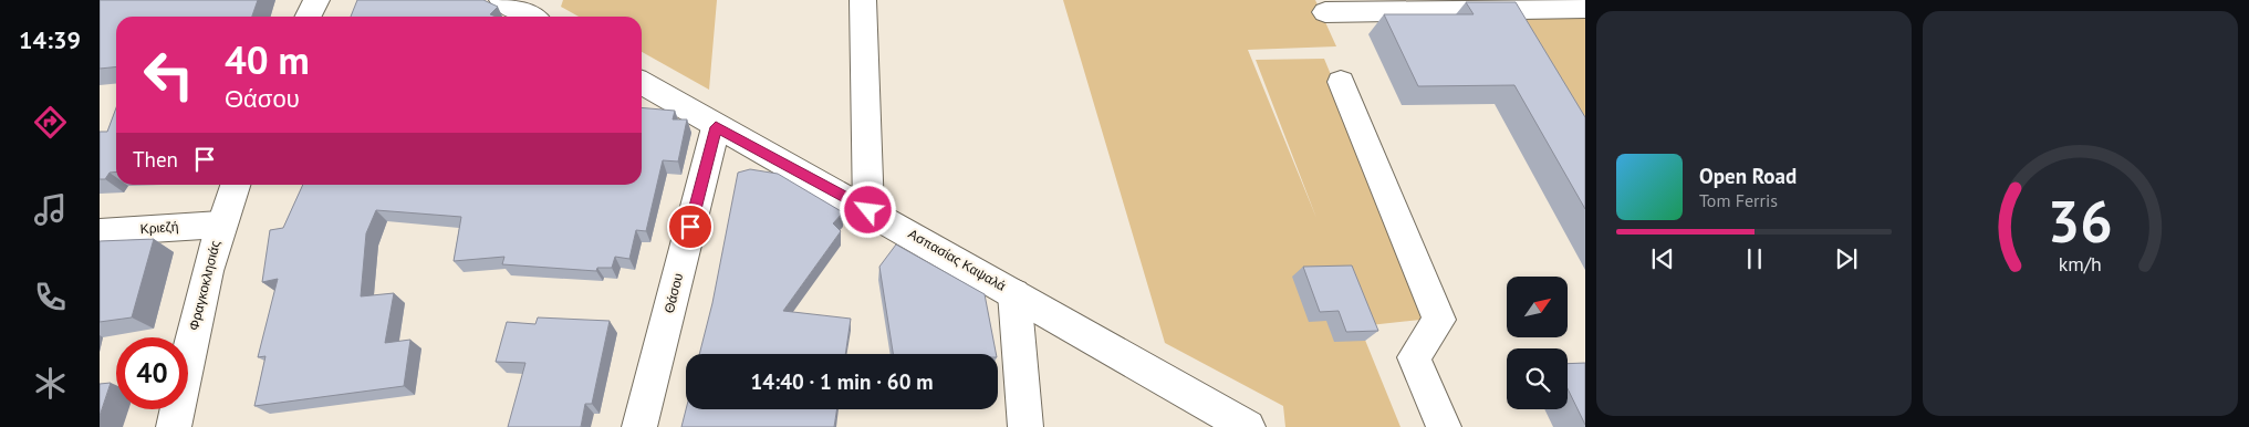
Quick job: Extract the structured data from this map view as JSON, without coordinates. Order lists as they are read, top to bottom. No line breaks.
{"streets":{"street":["Κριεζή","Ασπασίας Καψαλά","Φραγκοκλησιάς","Θάσου"]},"crossings":[["Κριεζή","Φραγκοκλησιάς"],["Ασπασίας Καψαλά","Θάσου"]],"north":"top right","page":{"tabs":"14:39","turn":["40 m","Θάσου"],"then":"Then","song":["Open Road","Tom Ferris"],"limit":"40","trip":"14:40 · 1 min · 60 m","gauge":["36","km/h"]}}
